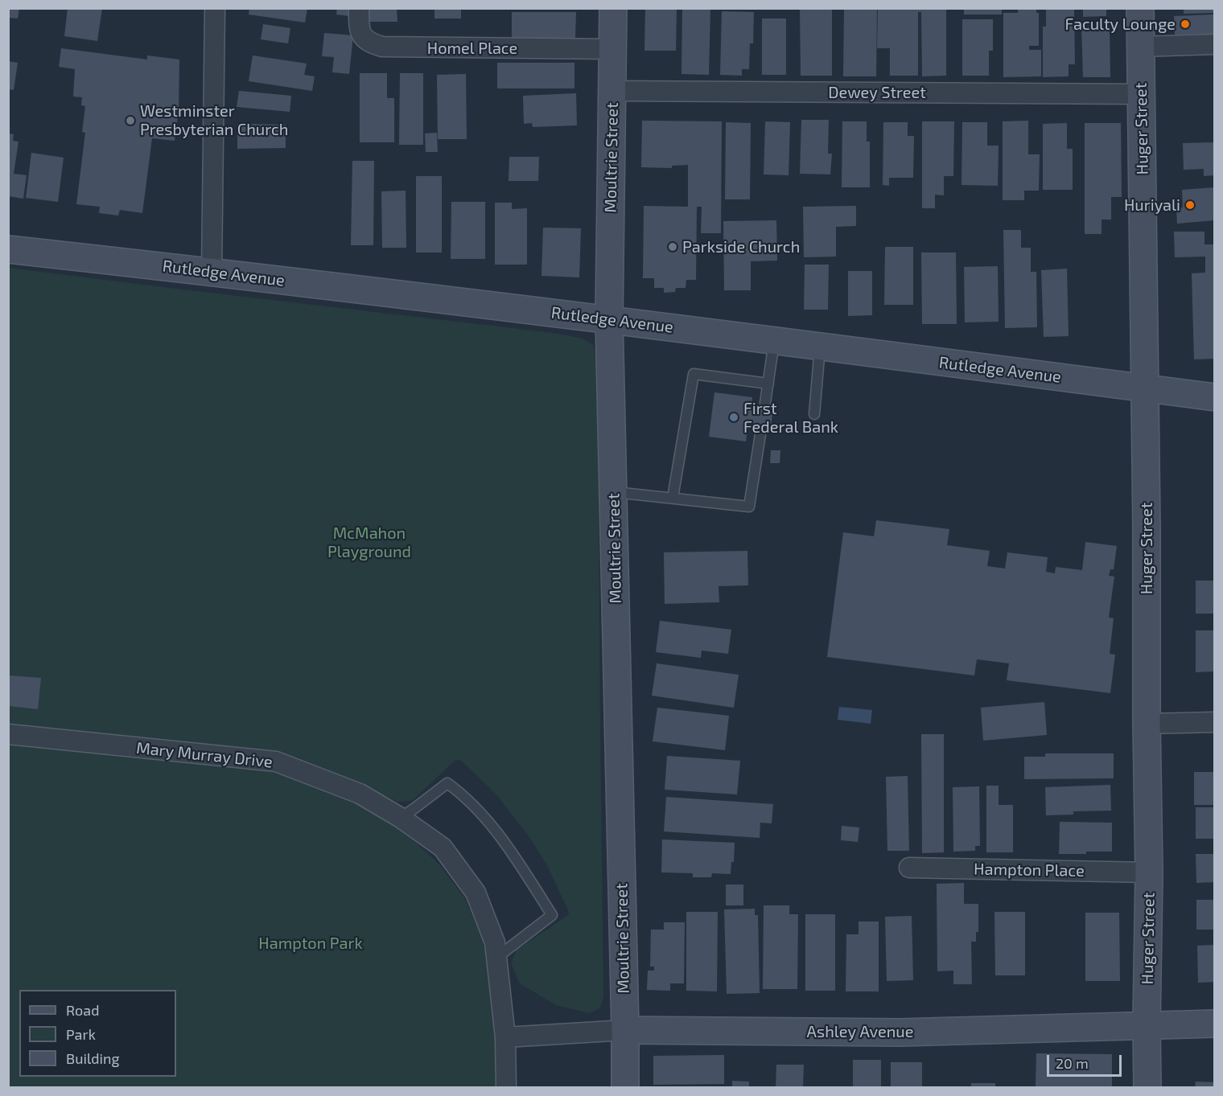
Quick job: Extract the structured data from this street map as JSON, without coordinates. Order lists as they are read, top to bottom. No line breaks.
{"streets":{"street":["Homel Place","Dewey Street","Huger Street","Moultrie Street","Rutledge Avenue","Mary Murray Drive","Hampton Place","Ashley Avenue"]},"crossings":[["Homel Place","Moultrie Street"],["Dewey Street","Huger Street"],["Dewey Street","Moultrie Street"],["Huger Street","Rutledge Avenue"],["Huger Street","Hampton Place"],["Huger Street","Ashley Avenue"],["Moultrie Street","Rutledge Avenue"],["Moultrie Street","Ashley Avenue"],["Mary Murray Drive","Ashley Avenue"]],"parks":["McMahon Playground","Hampton Park"],"places":["Faculty Lounge","Westminster Presbyterian Church","Huriyali","Parkside Church","First Federal Bank"],"legend":["Road","Park","Building"],"scale_bar":"20 m"}
